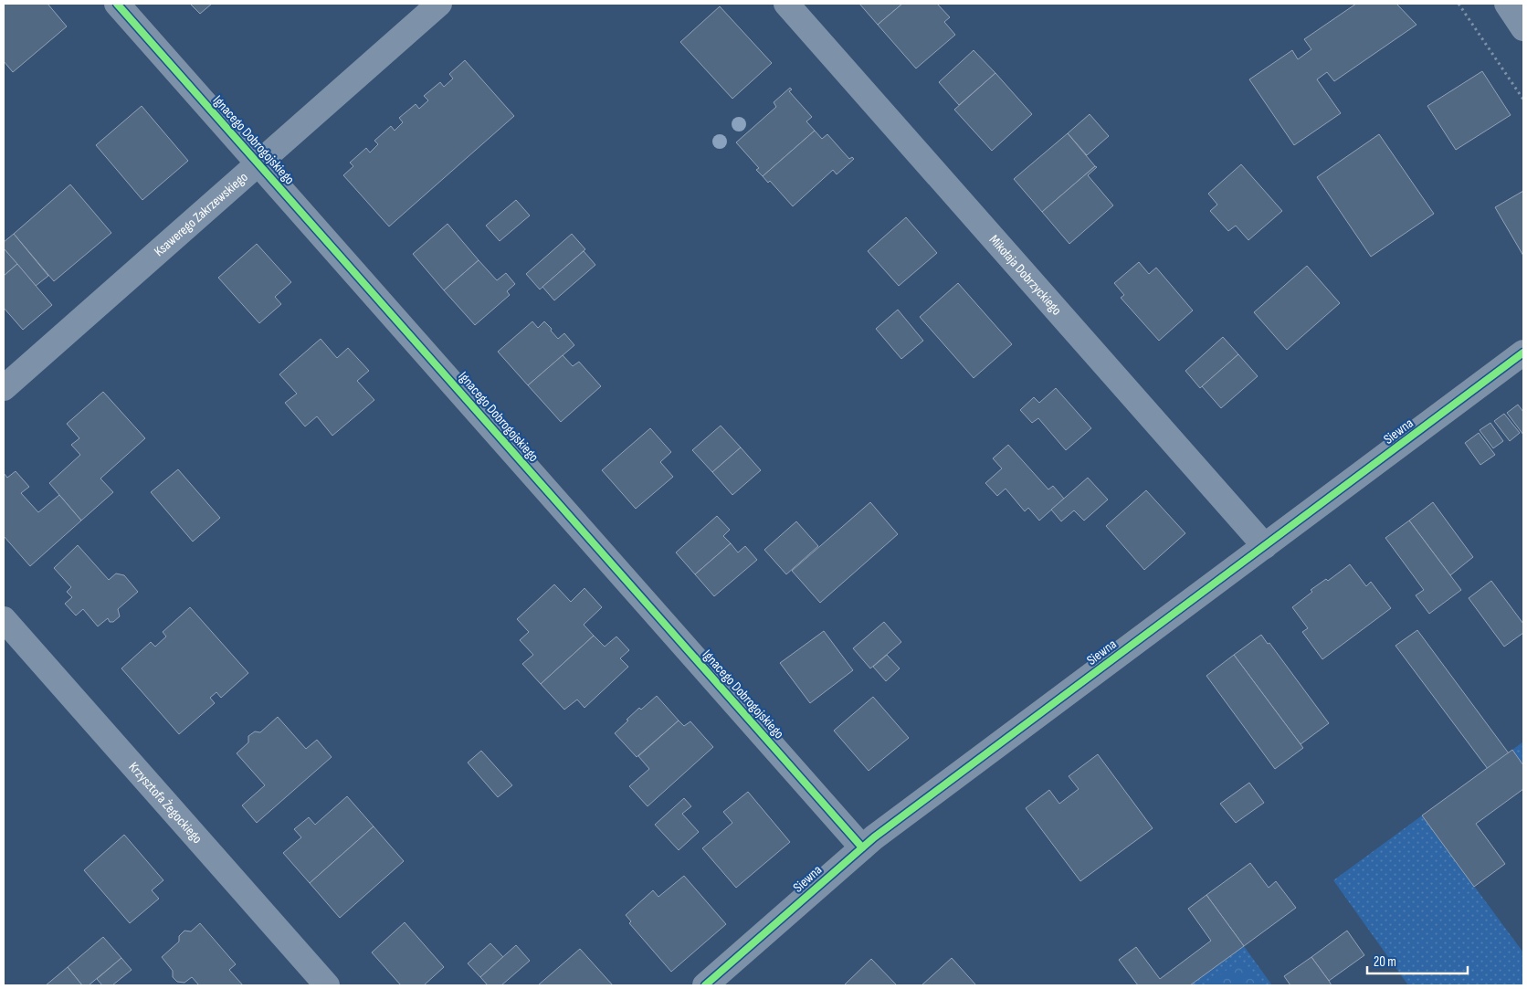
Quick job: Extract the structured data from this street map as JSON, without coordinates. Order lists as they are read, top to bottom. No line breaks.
{"streets":{"street":["Ignacego Dobrogojskiego","Ksawerego Zakrzewskiego","Mikołaja Dobrzyckiego","Siewna","Krzysztofa Żegockiego"]},"crossings":[["Ignacego Dobrogojskiego","Ksawerego Zakrzewskiego"],["Ignacego Dobrogojskiego","Siewna"],["Mikołaja Dobrzyckiego","Siewna"]],"scale_bar":"20 m"}
